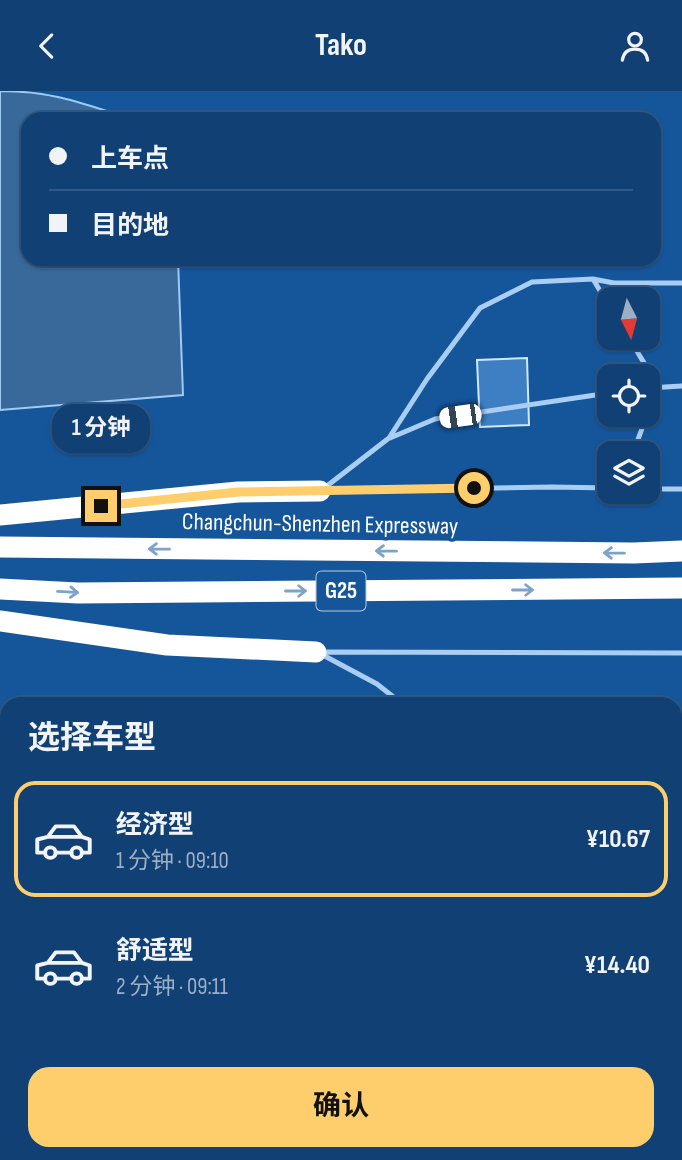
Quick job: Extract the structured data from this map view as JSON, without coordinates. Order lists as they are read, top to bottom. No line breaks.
{"streets":{"highway":["Changchun-Shenzhen Expressway","G25"]},"north":"bottom","page":{"header":"Tako","banner":["上车点","目的地"],"bubble":"1 分钟","heading":"选择车型","list":[{"name":"经济型","note":"1 分钟 · 09:10","value":"¥10.67"},{"name":"舒适型","note":"2 分钟 · 09:11","value":"¥14.40"}],"buttons":"确认"}}
